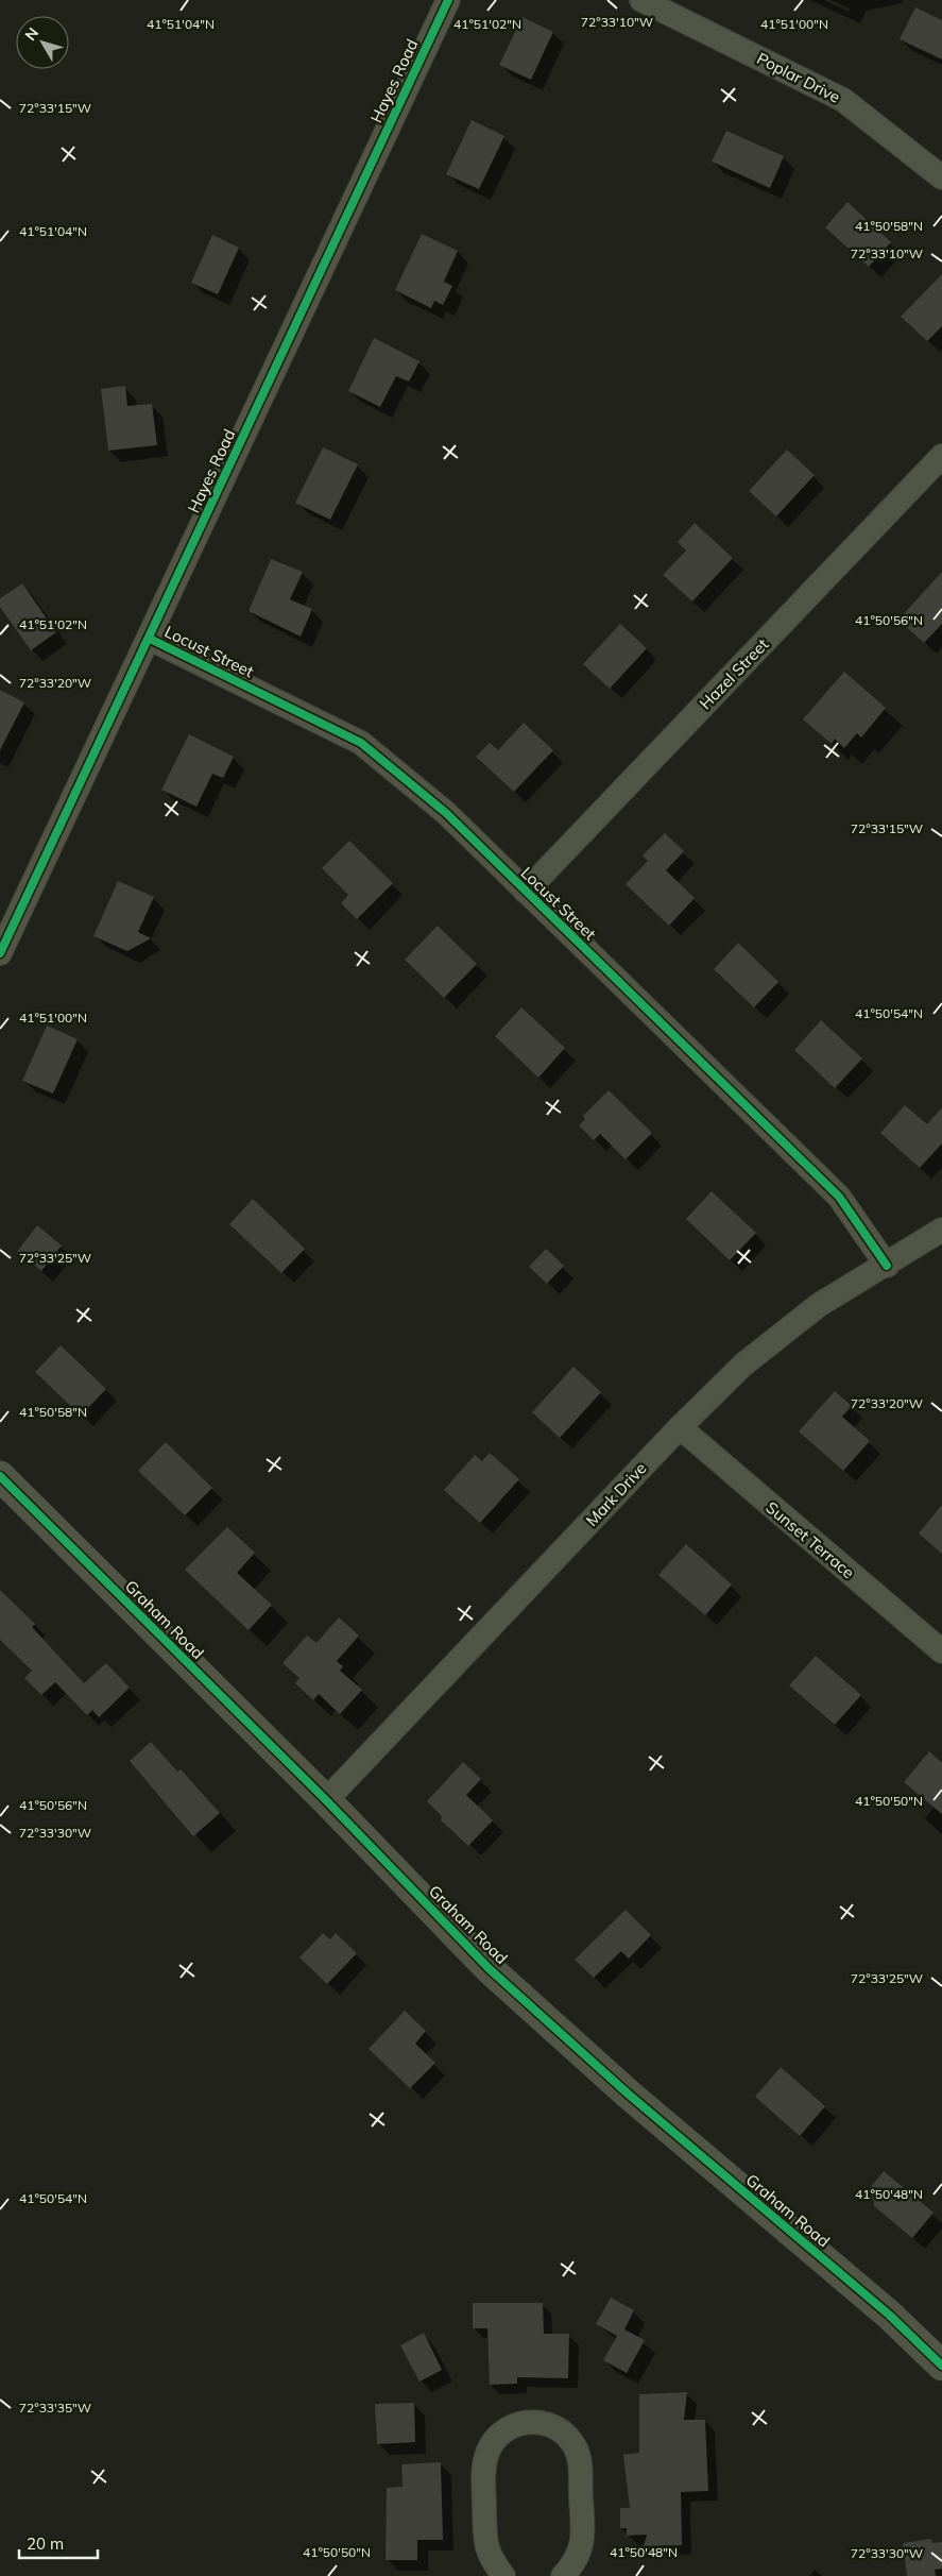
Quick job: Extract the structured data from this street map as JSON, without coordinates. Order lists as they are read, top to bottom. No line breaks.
{"streets":{"street":["Poplar Drive","Hayes Road","Locust Street","Hazel Street","Mark Drive","Sunset Terrace","Graham Road"]},"crossings":[["Hayes Road","Locust Street"],["Locust Street","Hazel Street"],["Locust Street","Mark Drive"],["Mark Drive","Sunset Terrace"],["Mark Drive","Graham Road"]],"scale_bar":"20 m","north":"top left","coordinates":["72°33'10\"W","41°51'04\"N","41°51'02\"N","41°51'00\"N","72°33'15\"W","41°50'58\"N","41°50'56\"N","72°33'20\"W","41°50'54\"N","72°33'25\"W","41°50'50\"N","72°33'30\"W","41°50'48\"N","72°33'35\"W"]}
